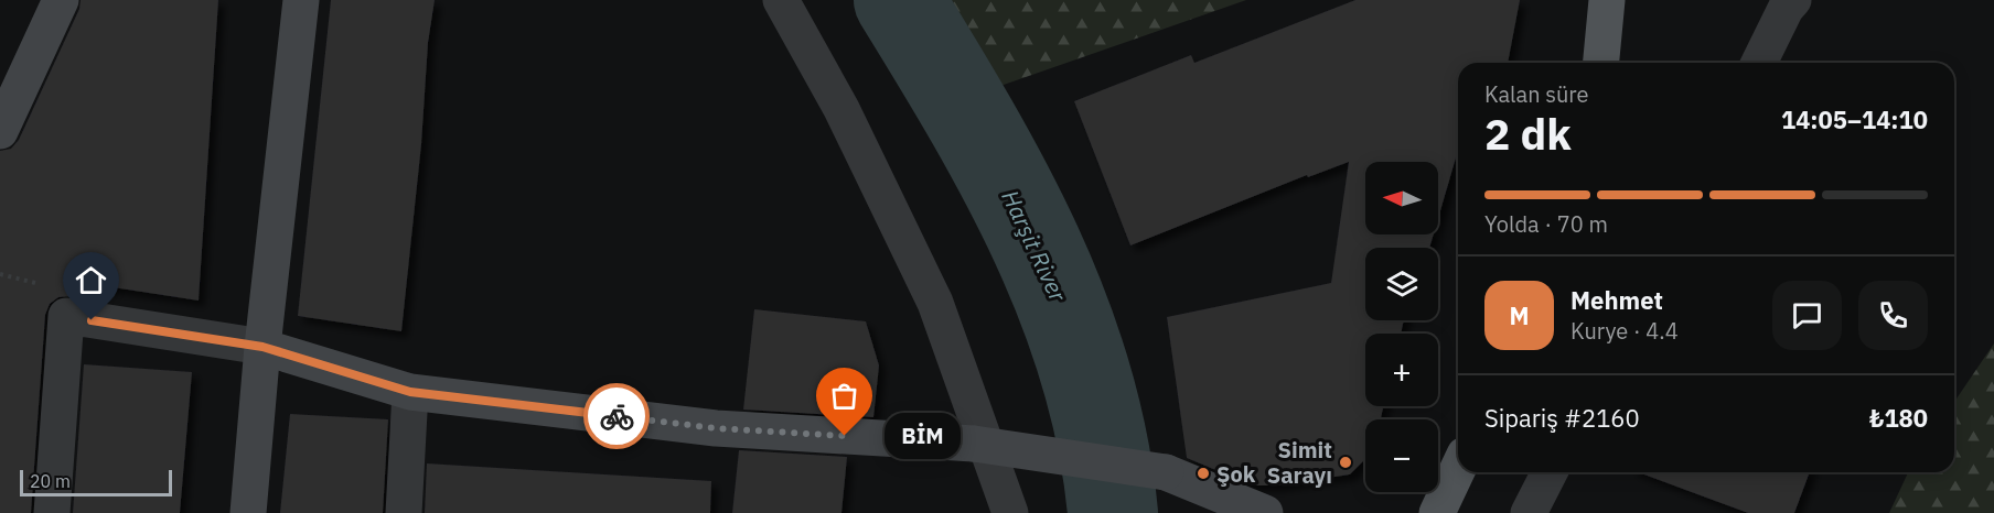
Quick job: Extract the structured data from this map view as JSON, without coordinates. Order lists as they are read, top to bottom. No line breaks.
{"water":["Harşit River"],"places":["BİM","Simit Sarayı","Şok"],"scale_bar":"20 m","north":"left","page":{"heading":["2 dk","Kalan süre","14:05–14:10"],"panel":["Mehmet","Kurye · 4.4","Sipariş #2160","₺180"],"map_buttons":["+","−"],"bar":"Yolda · 70 m","round":"M","bubble":"BİM","scale":"20 m"}}
